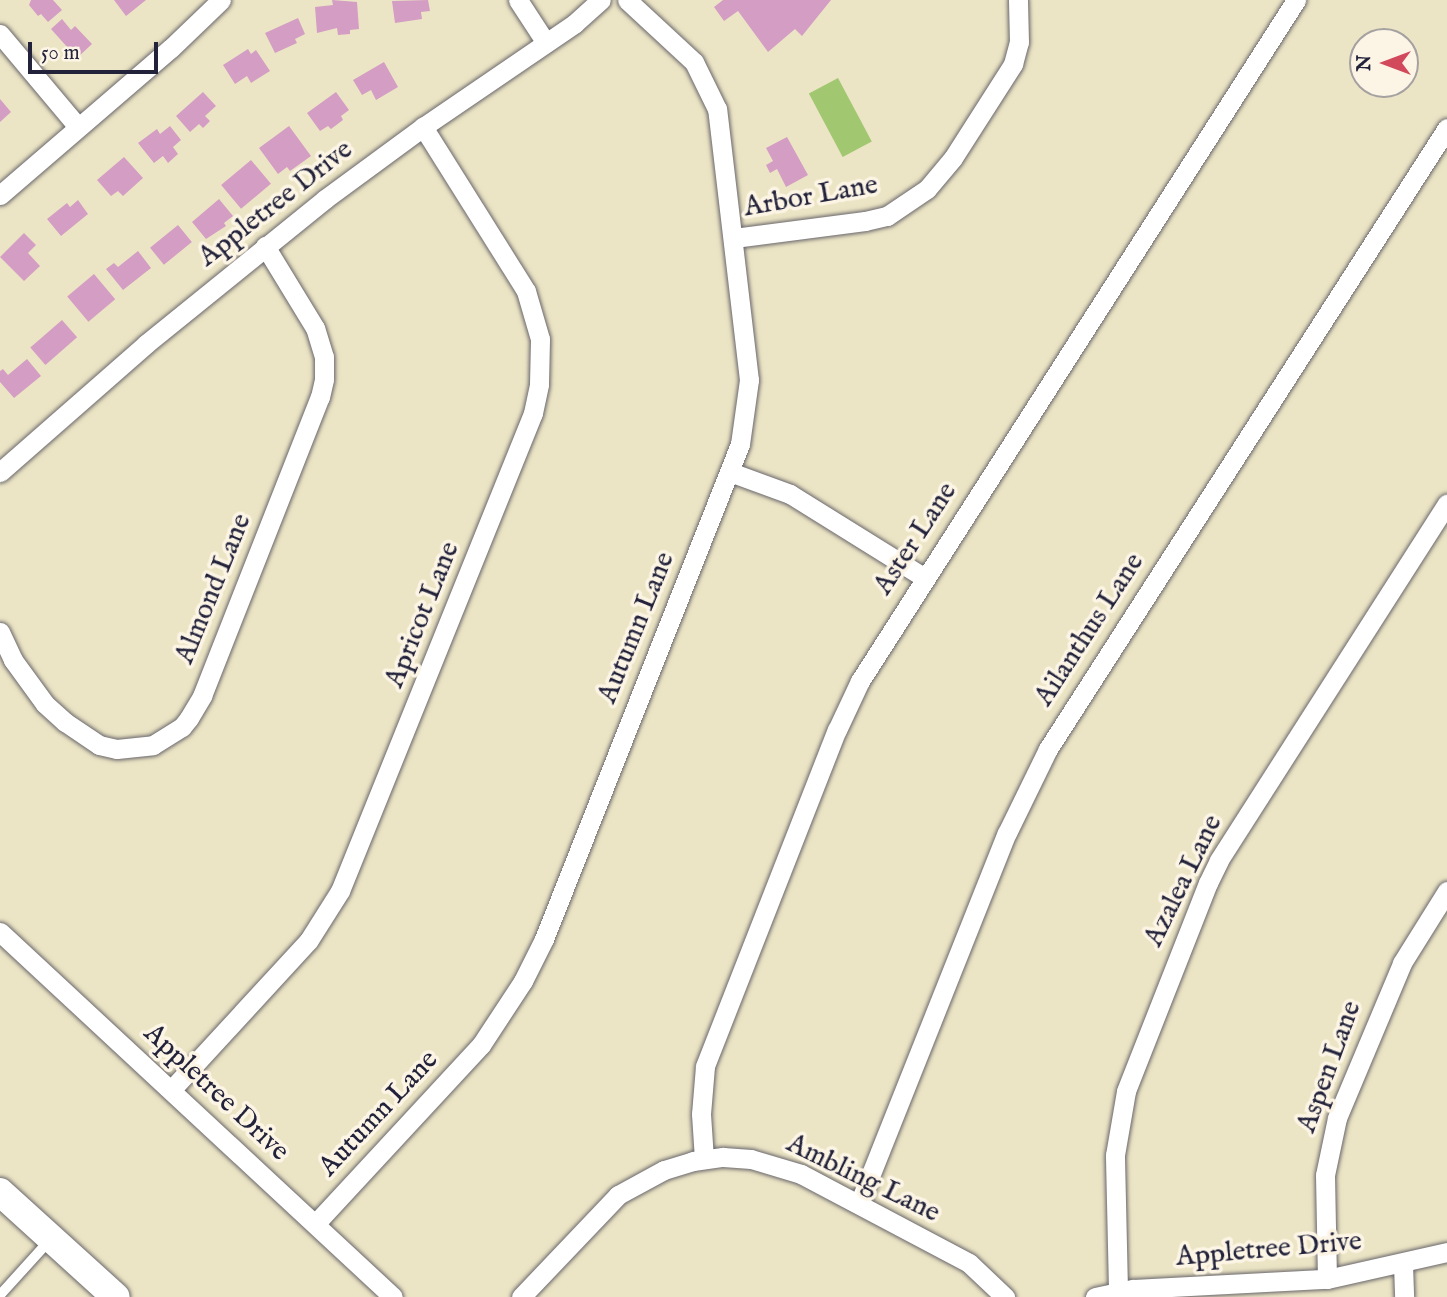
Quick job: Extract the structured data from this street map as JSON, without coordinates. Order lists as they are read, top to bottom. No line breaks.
{"streets":{"street":["Arbor Lane","Appletree Drive","Aster Lane","Almond Lane","Apricot Lane","Autumn Lane","Ailanthus Lane","Azalea Lane","Aspen Lane","Ambling Lane"]},"crossings":[["Arbor Lane","Autumn Lane"],["Appletree Drive","Almond Lane"],["Appletree Drive","Apricot Lane"],["Appletree Drive","Autumn Lane"],["Appletree Drive","Azalea Lane"],["Appletree Drive","Aspen Lane"],["Aster Lane","Ambling Lane"],["Ailanthus Lane","Ambling Lane"]],"scale_bar":"50 m","north":"left"}
